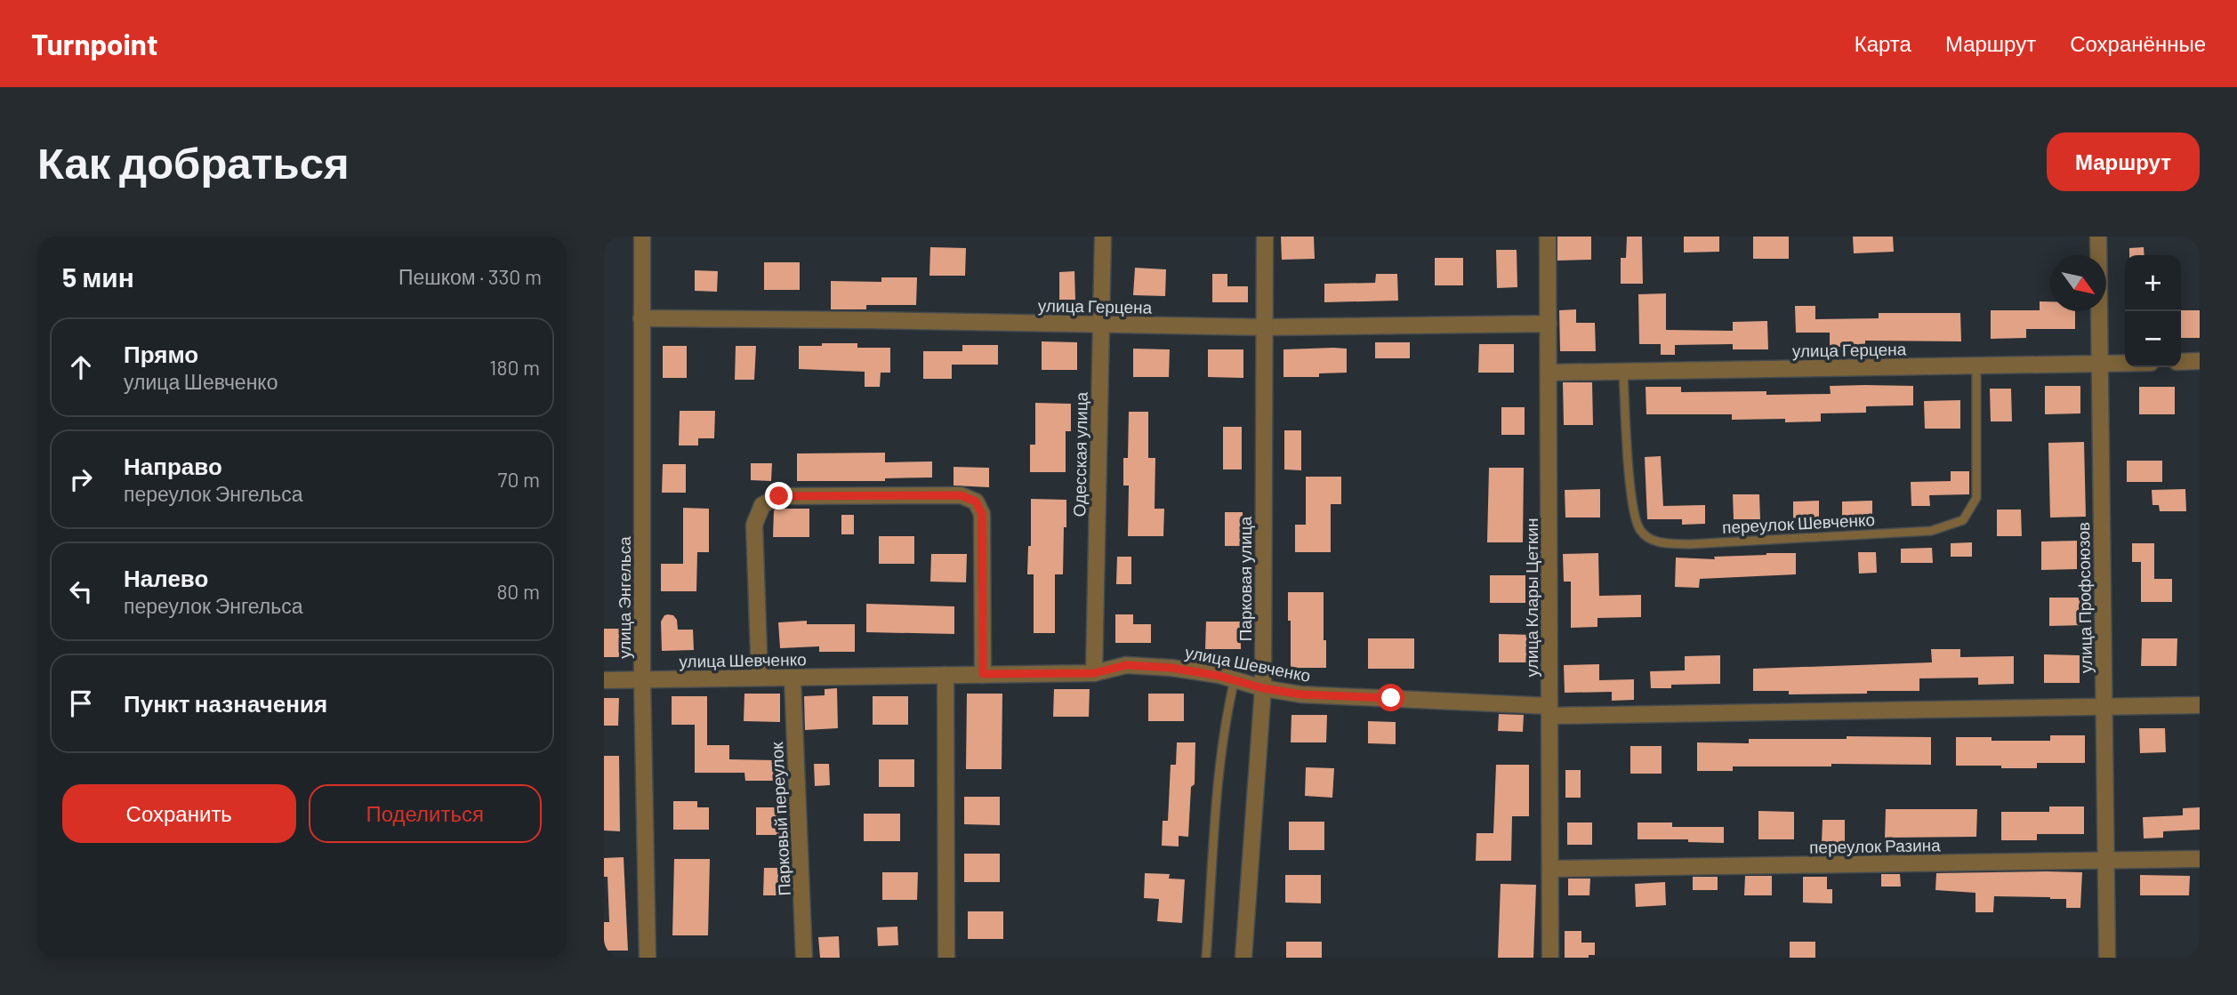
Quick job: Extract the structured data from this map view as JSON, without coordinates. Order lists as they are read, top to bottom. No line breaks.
{"streets":{"street":["улица Герцена","Одесская улица","Парковая улица","улица Энгельса","улица Клары Цеткин","улица Профсоюзов","улица Шевченко","Парковый переулок","переулок Разина"],"lane":["переулок Шевченко"]},"crossings":[["улица Герцена","Одесская улица"],["улица Герцена","переулок Шевченко"],["улица Герцена","Парковая улица"],["улица Герцена","улица Энгельса"],["улица Герцена","улица Клары Цеткин"],["улица Герцена","улица Профсоюзов"],["Одесская улица","улица Шевченко"],["Парковая улица","улица Шевченко"],["улица Энгельса","улица Шевченко"],["улица Клары Цеткин","улица Шевченко"],["улица Клары Цеткин","переулок Разина"],["улица Профсоюзов","улица Шевченко"],["улица Профсоюзов","переулок Разина"],["улица Шевченко","Парковый переулок"]],"north":"bottom right","page":{"header":"Turnpoint","nav":["Карта","Маршрут","Сохранённые"],"buttons":["Маршрут",["Сохранить","Поделиться"]],"title":"Как добраться","heading":["5 мин","Пешком · 330 m"],"map_buttons":["+","−"],"list":[["Прямо","улица Шевченко","180 m"],["Направо","переулок Энгельса","70 m"],["Налево","переулок Энгельса","80 m"],"Пункт назначения"]}}
